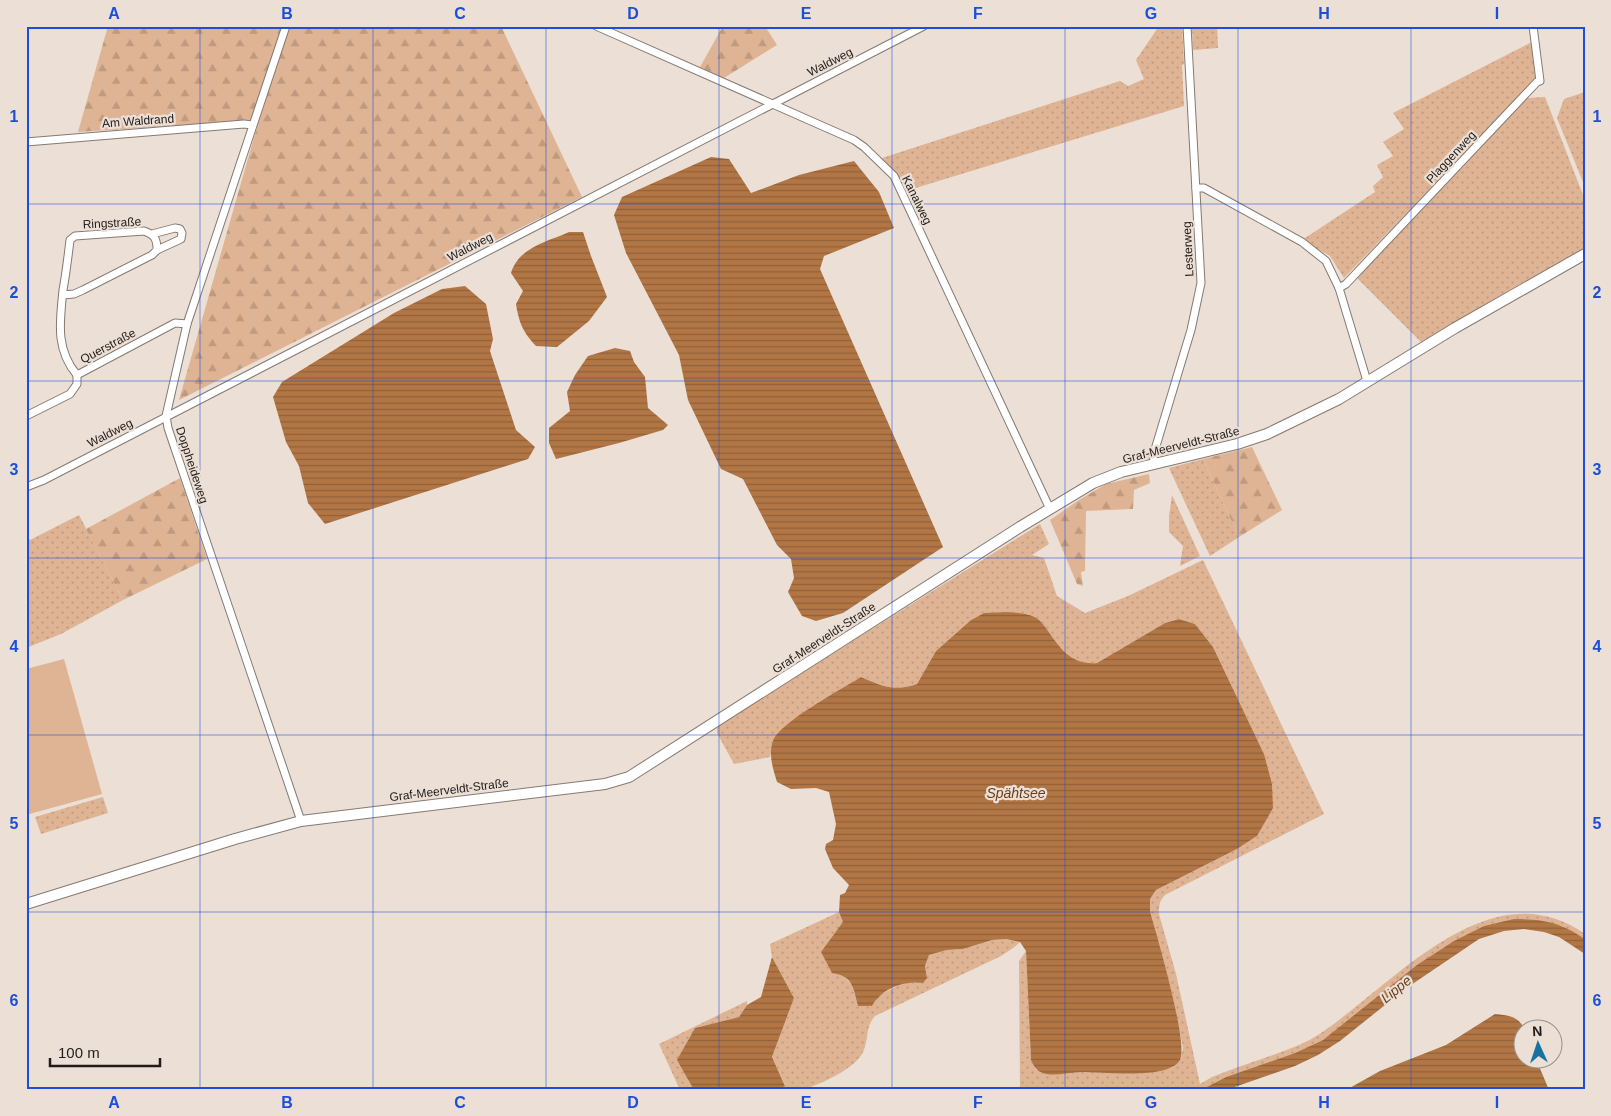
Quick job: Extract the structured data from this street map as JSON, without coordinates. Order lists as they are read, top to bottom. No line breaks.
{"streets":{"main road":["Graf-Meerveldt-Straße"],"street":["Waldweg","Am Waldrand","Plaggenweg","Kanalweg","Ringstraße","Lesterweg","Querstraße","Doppheideweg"]},"crossings":[["Waldweg","Kanalweg"],["Waldweg","Doppheideweg"],["Am Waldrand","Doppheideweg"],["Kanalweg","Graf-Meerveldt-Straße"],["Ringstraße","Querstraße"],["Lesterweg","Graf-Meerveldt-Straße"],["Querstraße","Doppheideweg"],["Graf-Meerveldt-Straße","Doppheideweg"]],"water":["Spähtsee","Lippe"],"scale_bar":"100 m","north":"top","grid":{"columns":["A","B","C","D","E","F","G","H","I"],"rows":["1","2","3","4","5","6"]}}
